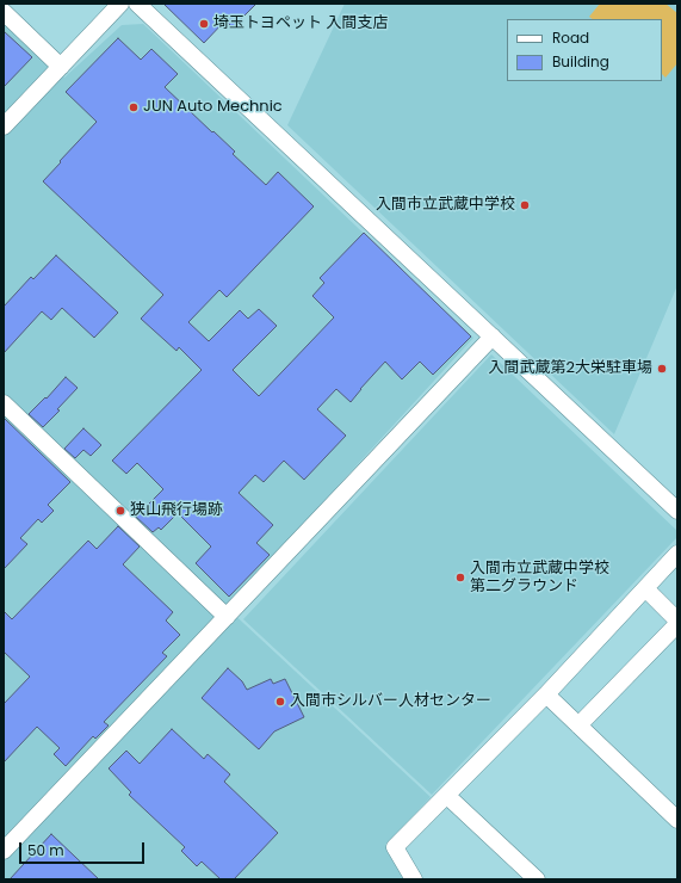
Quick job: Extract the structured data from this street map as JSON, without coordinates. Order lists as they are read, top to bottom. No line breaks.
{"places":["埼玉トヨペット 入間支店","JUN Auto Mechnic","入間市立武蔵中学校","入間武蔵第2大栄駐車場","狭山飛行場跡","入間市立武蔵中学校 第二グラウンド","入間市シルバー人材センター"],"legend":["Road","Building"],"scale_bar":"50 m"}
